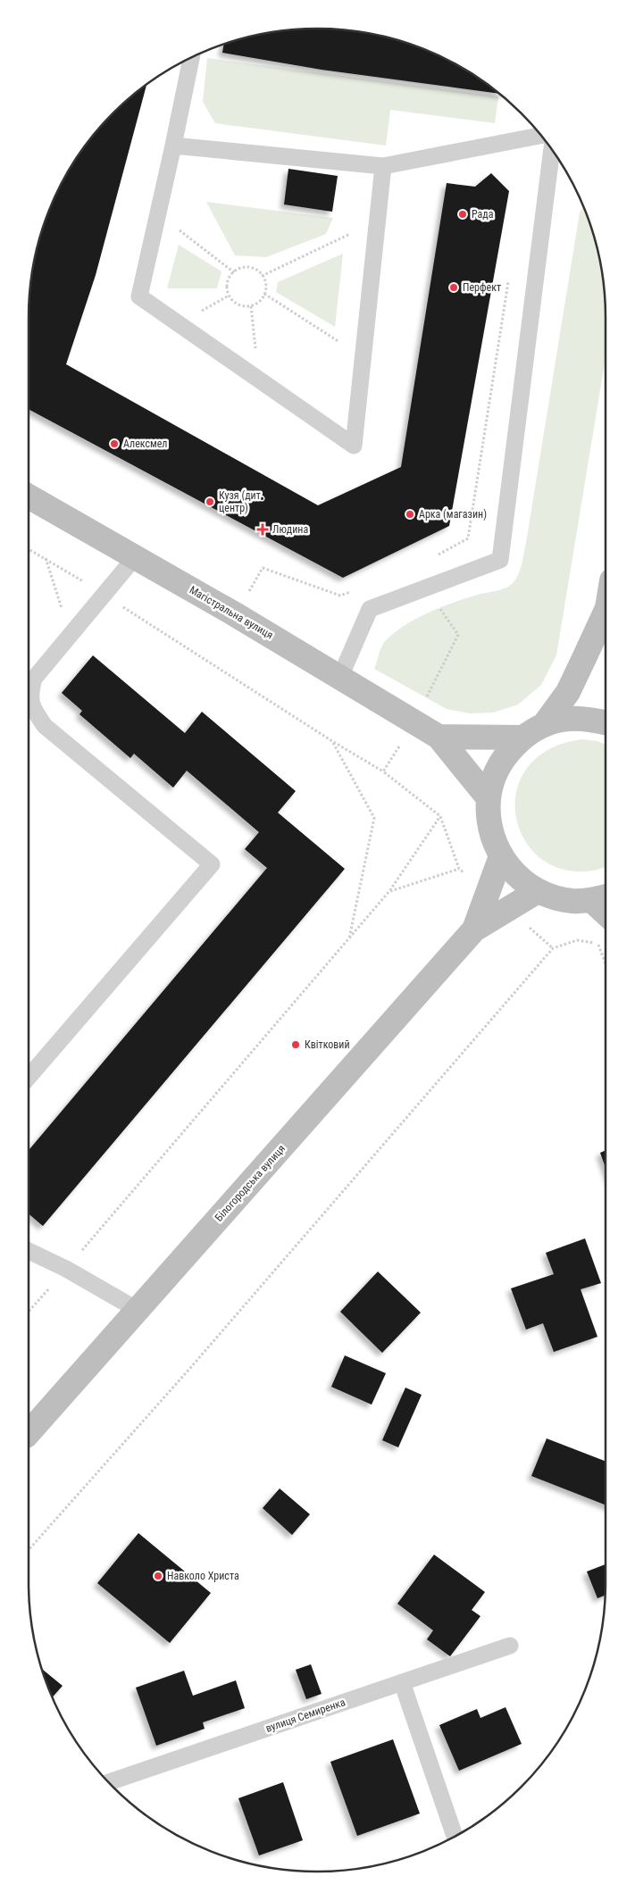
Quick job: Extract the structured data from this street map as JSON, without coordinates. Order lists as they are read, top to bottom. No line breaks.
{"streets":{"street":["Магістральна вулиця","Білогородська вулиця"],"lane":["вулиця Семиренка"]},"places":{"other":["Рада","Перфект","Алексмел","Кузя (дит. центр)","Арка (магазин)","Квітковий","Навколо Христа"],"health":["Людина"]}}
